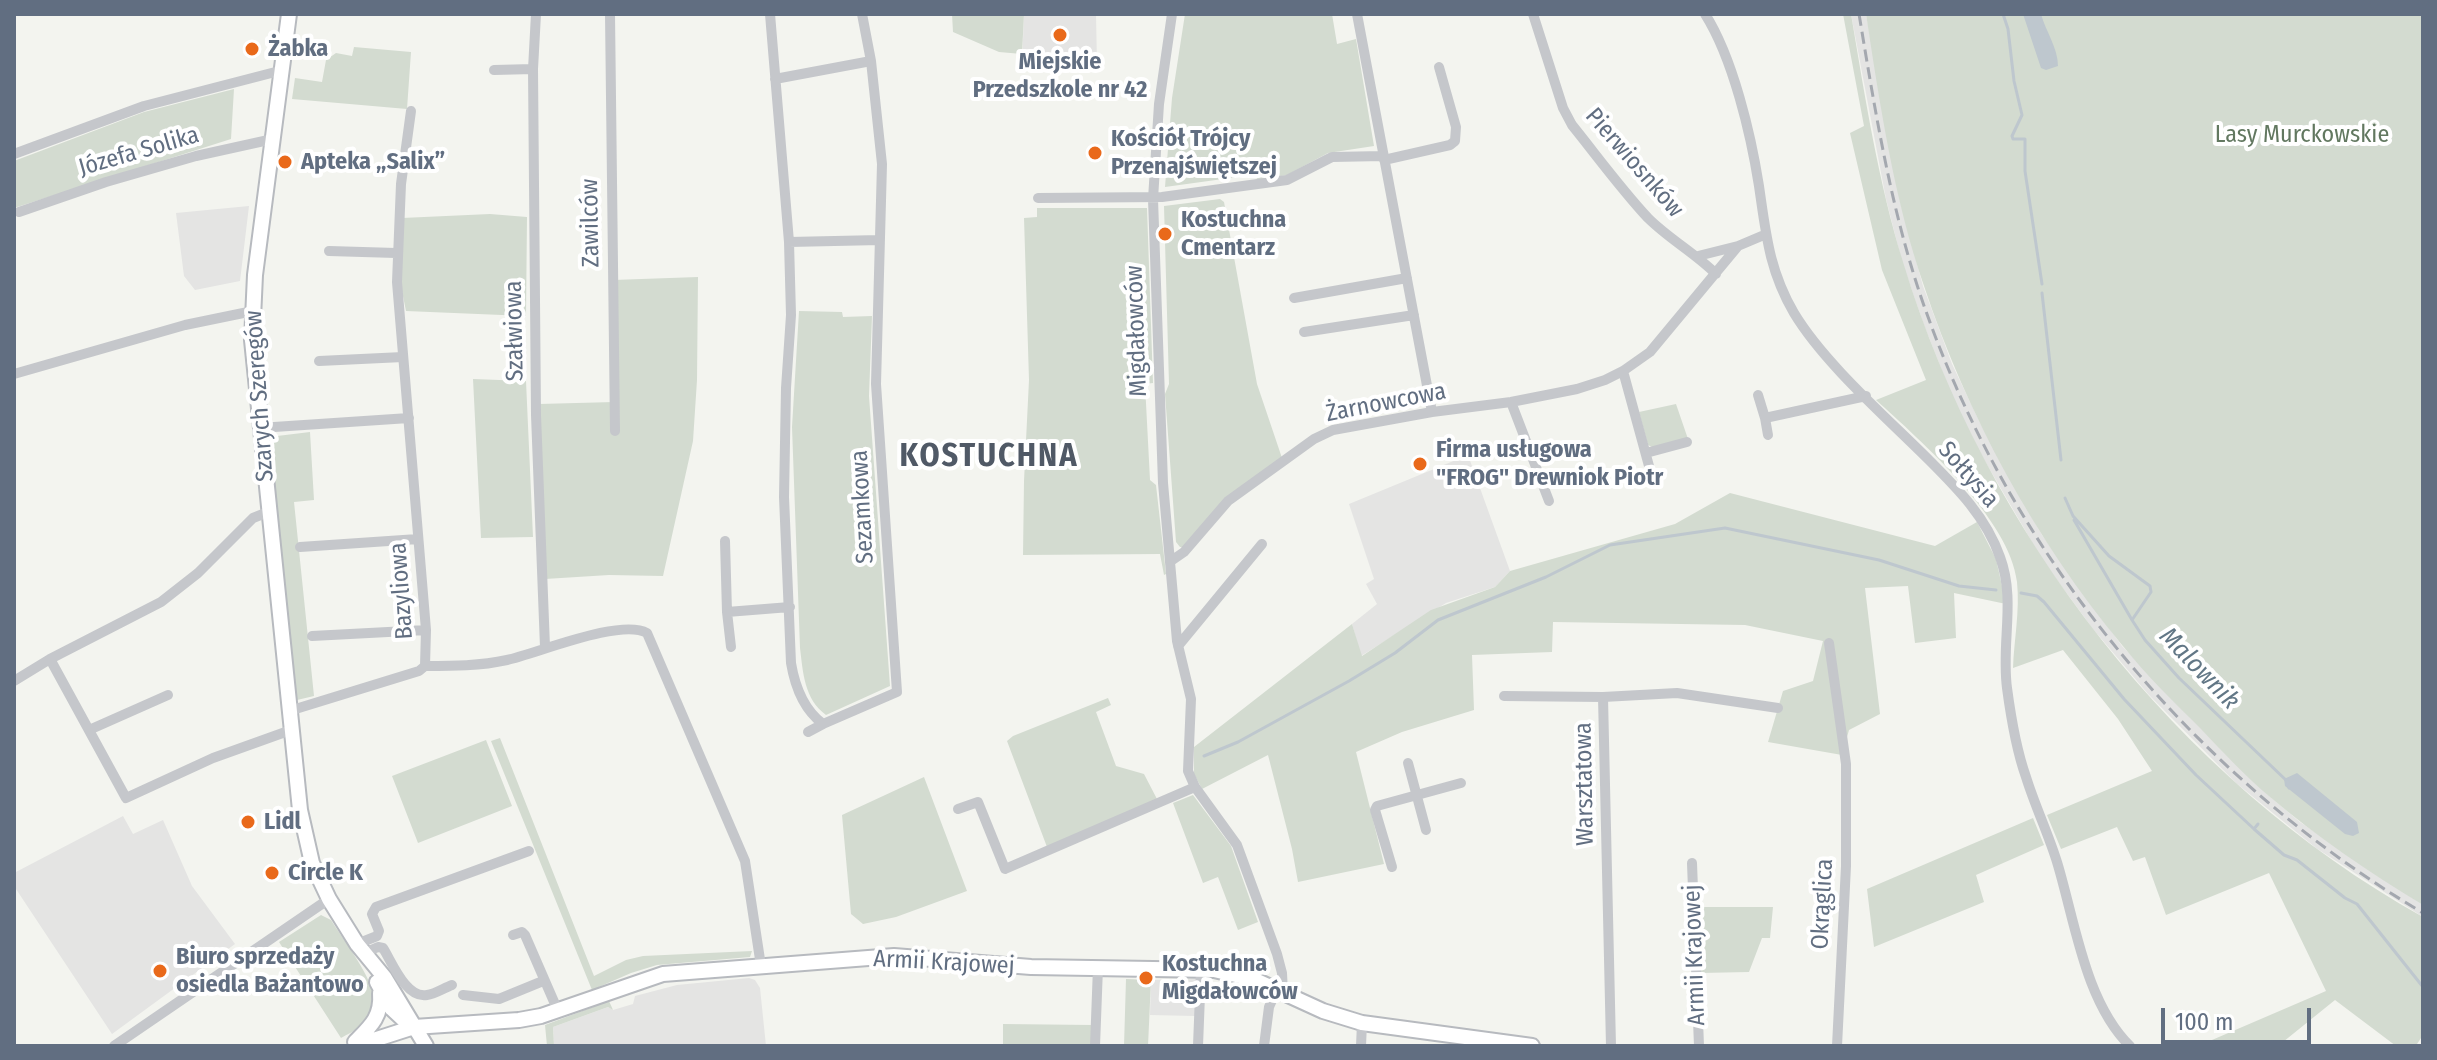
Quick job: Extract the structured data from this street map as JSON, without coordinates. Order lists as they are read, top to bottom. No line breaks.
{"streets":{"street":["Józefa Solika","Pierwiosnków","Zawilców","Szałwiowa","Migdałowców","Szarych Szeregów","Żarnowcowa","Sołtysia","Sezamkowa","Bazyliowa","Warsztatowa","Okrąglica","Armii Krajowej"]},"crossings":[["Józefa Solika","Szarych Szeregów"],["Pierwiosnków","Żarnowcowa"],["Migdałowców","Żarnowcowa"],["Migdałowców","Armii Krajowej"],["Szarych Szeregów","Bazyliowa"],["Szarych Szeregów","Armii Krajowej"],["Żarnowcowa","Sołtysia"]],"districts":["KOSTUCHNA"],"water":["Malownik"],"parks":["Lasy Murckowskie"],"places":["Miejskie Przedszkole nr 42","Żabka","Kościół Trójcy Przenajświętszej","Apteka „Salix”","Kostuchna Cmentarz","Firma usługowa \"FROG\" Drewniok Piotr","Lidl","Circle K","Biuro sprzedaży osiedla Bażantowo","Kostuchna Migdałowców"],"scale_bar":"100 m"}
